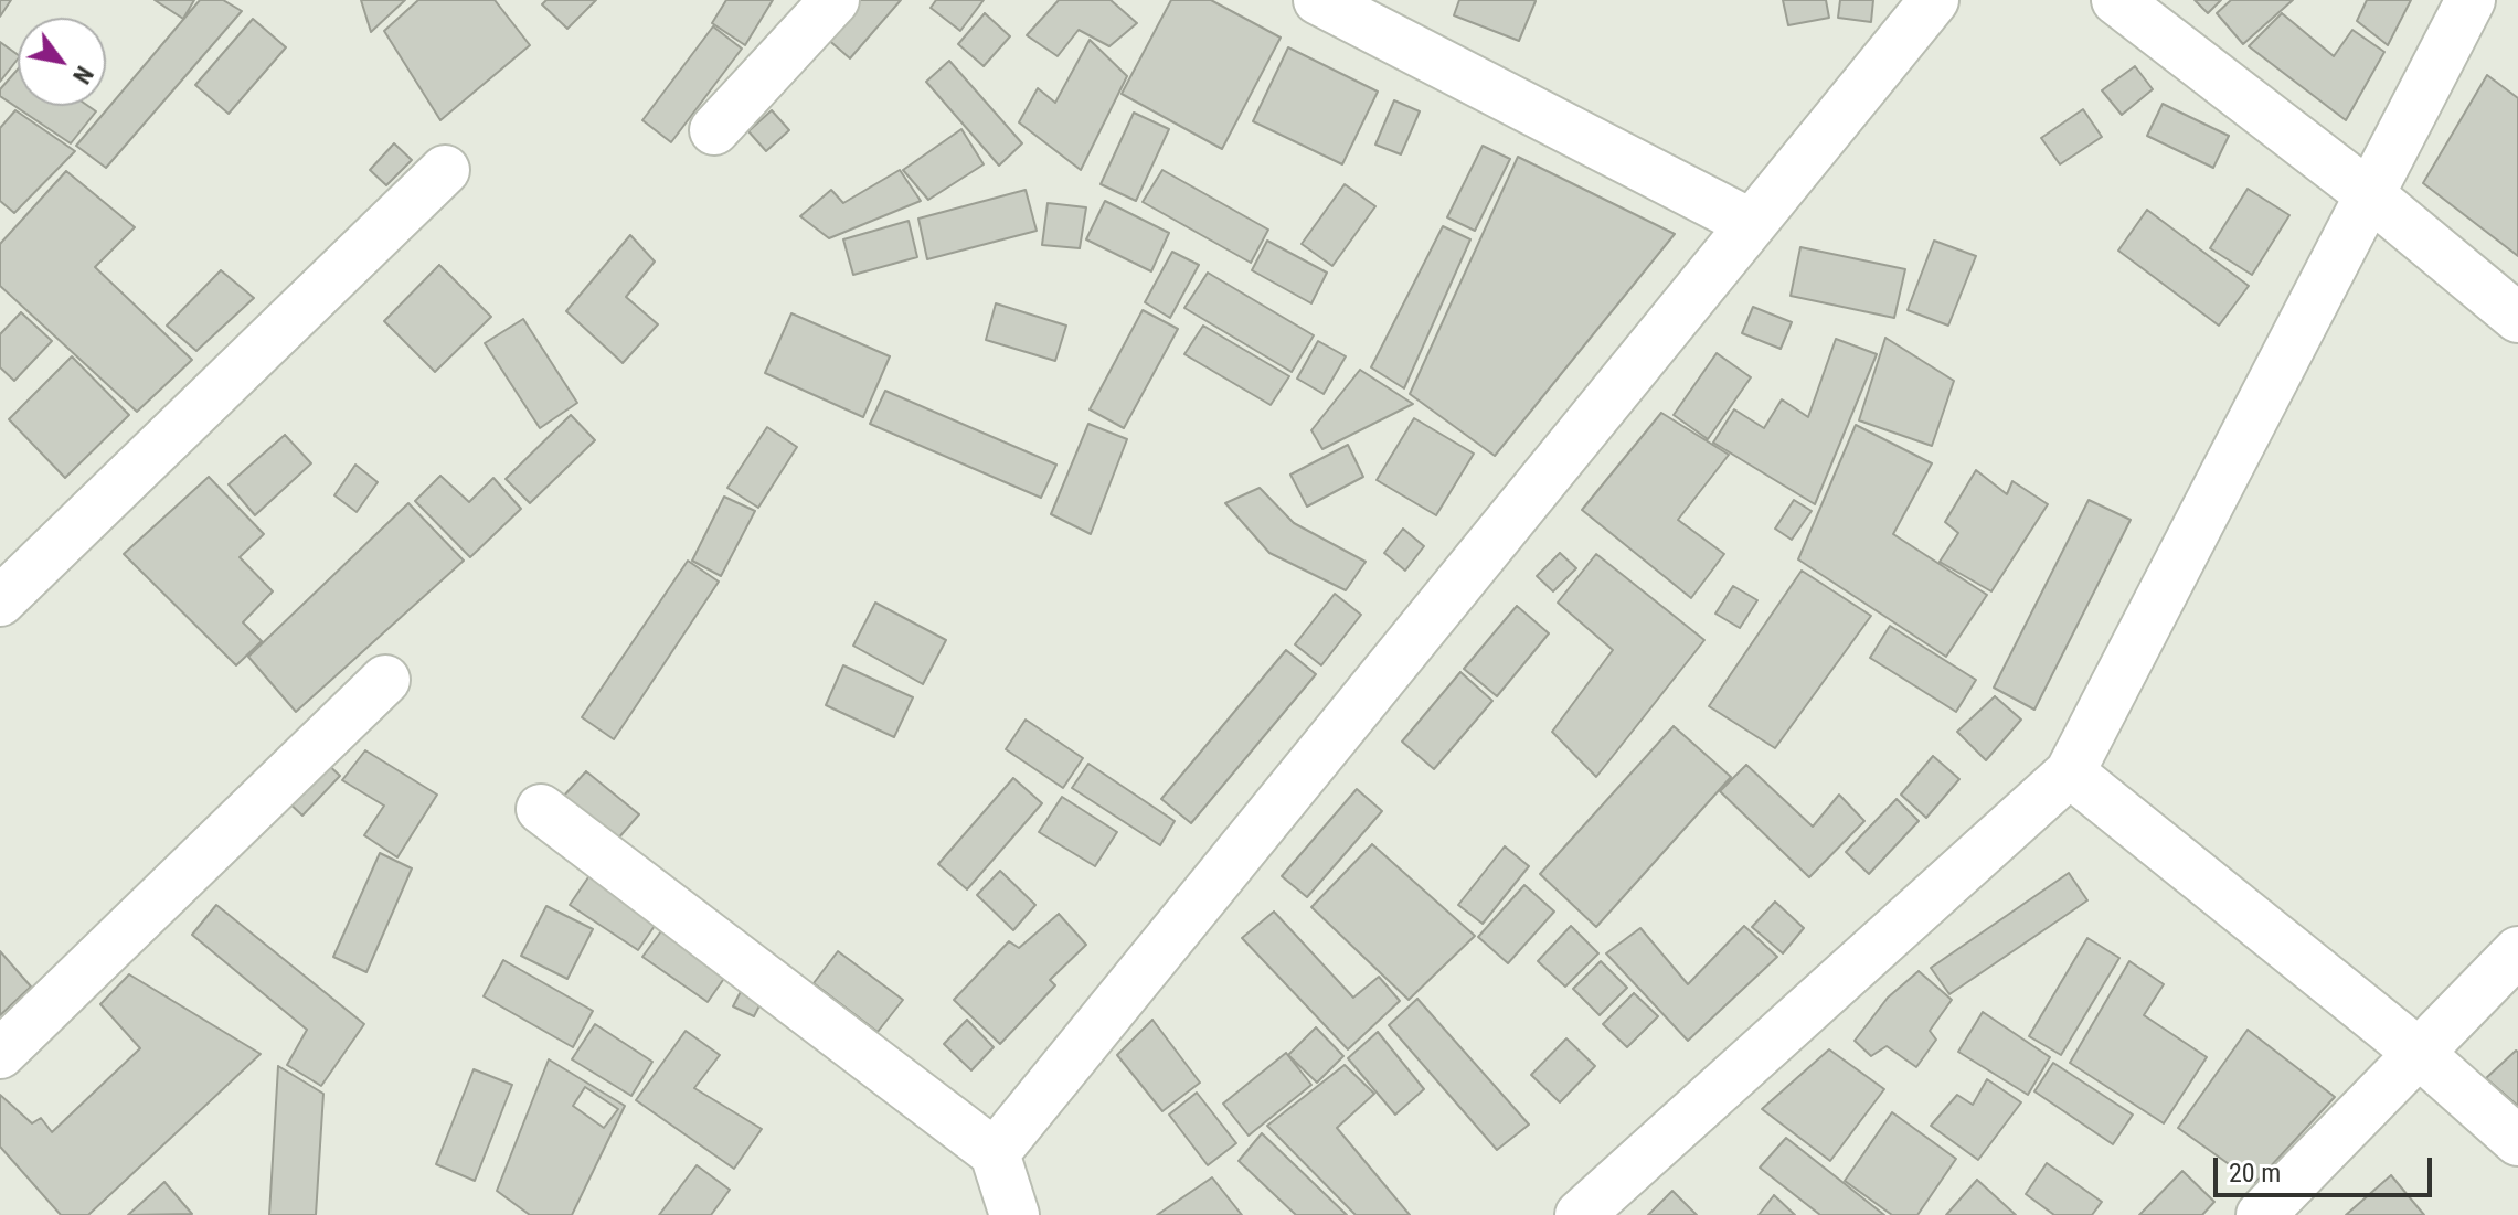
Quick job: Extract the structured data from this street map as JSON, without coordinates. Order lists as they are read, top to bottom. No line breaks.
{"scale_bar":"20 m","north":"bottom right"}
